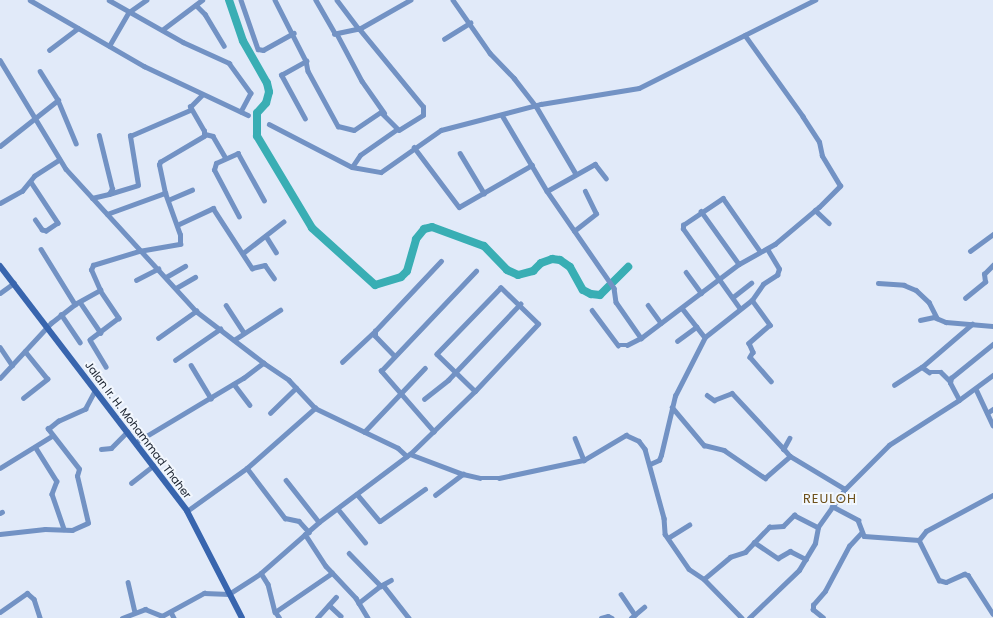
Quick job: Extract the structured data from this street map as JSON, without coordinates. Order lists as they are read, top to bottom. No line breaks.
{"streets":{"main road":["Jalan Ir. H. Mohammad Thaher"]},"districts":["REULOH"]}
